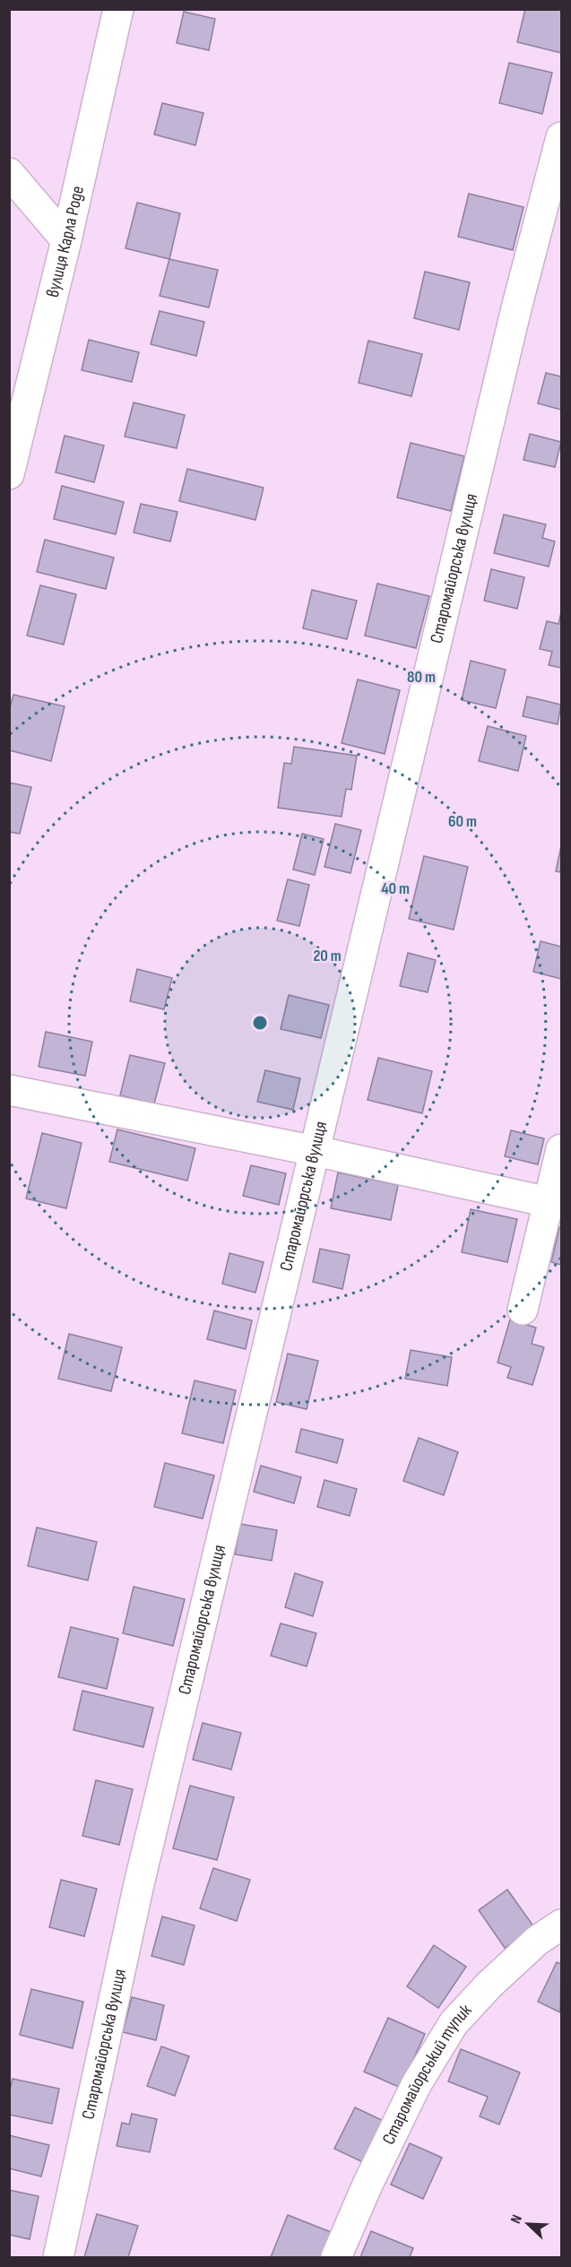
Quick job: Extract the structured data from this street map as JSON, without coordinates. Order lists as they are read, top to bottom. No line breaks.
{"streets":{"street":["вулиця Карла Роде","Старомайорська вулиця","Старомайорський тупик"]},"north":"top left","rings":["80 m","60 m","40 m","20 m"]}
